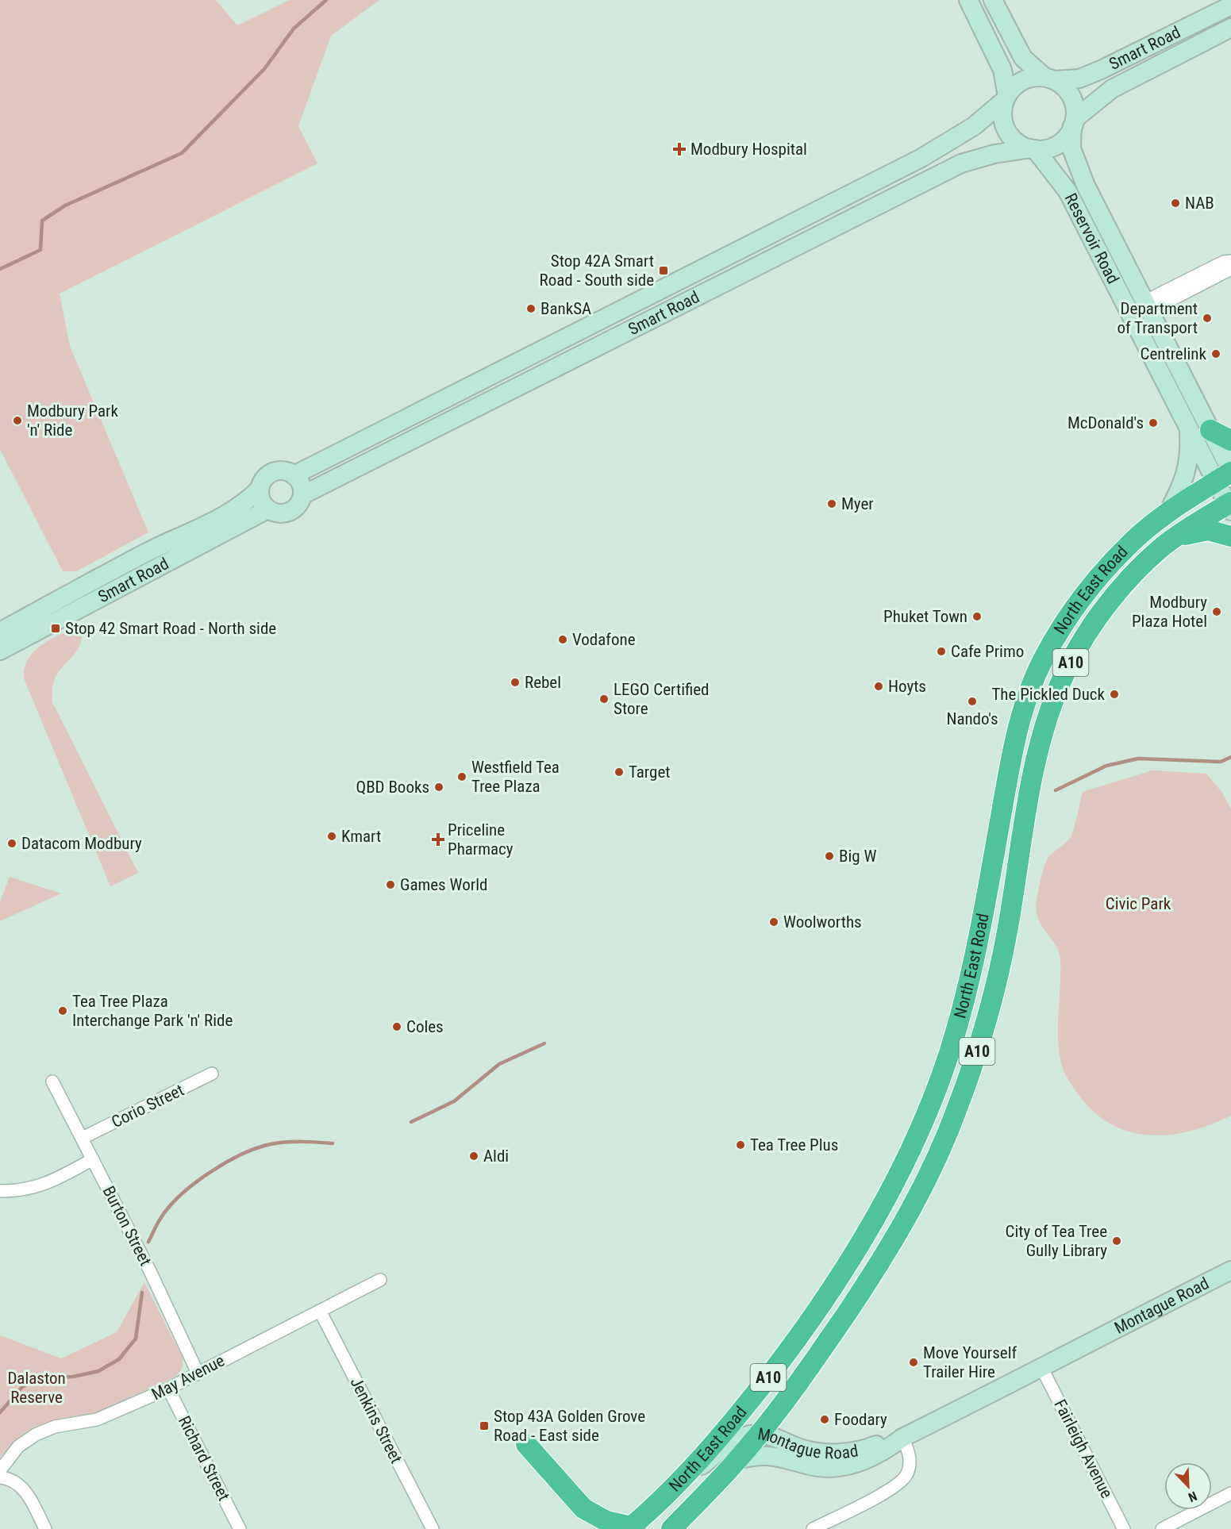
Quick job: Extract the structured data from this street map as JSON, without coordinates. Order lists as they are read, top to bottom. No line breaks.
{"streets":{"highway":["North East Road","A10"],"main road":["Smart Road","Reservoir Road","Montague Road"],"street":["Corio Street","Burton Street","May Avenue","Jenkins Street","Fairleigh Avenue","Richard Street"]},"crossings":[["Smart Road","Reservoir Road"],["Reservoir Road","North East Road"],["North East Road","Montague Road"],["Corio Street","Burton Street"],["Burton Street","May Avenue"],["Montague Road","Fairleigh Avenue"],["May Avenue","Jenkins Street"],["May Avenue","Richard Street"]],"parks":["Civic Park","Dalaston Reserve"],"places":{"health":["Modbury Hospital","Priceline Pharmacy"],"other":["NAB","BankSA","Department of Transport","Centrelink","Modbury Park 'n' Ride","McDonald's","Myer","Modbury Plaza Hotel","Phuket Town","Vodafone","Cafe Primo","Rebel","Hoyts","The Pickled Duck","LEGO Certified Store","Nando's","Target","Westfield Tea Tree Plaza","QBD Books","Kmart","Datacom Modbury","Big W","Games World","Woolworths","Tea Tree Plaza Interchange Park 'n' Ride","Coles","Tea Tree Plus","Aldi","City of Tea Tree Gully Library","Move Yourself Trailer Hire","Foodary"],"transit":["Stop 42A Smart Road - South side","Stop 42 Smart Road - North side","Stop 43A Golden Grove Road - East side"]},"north":"bottom right"}
